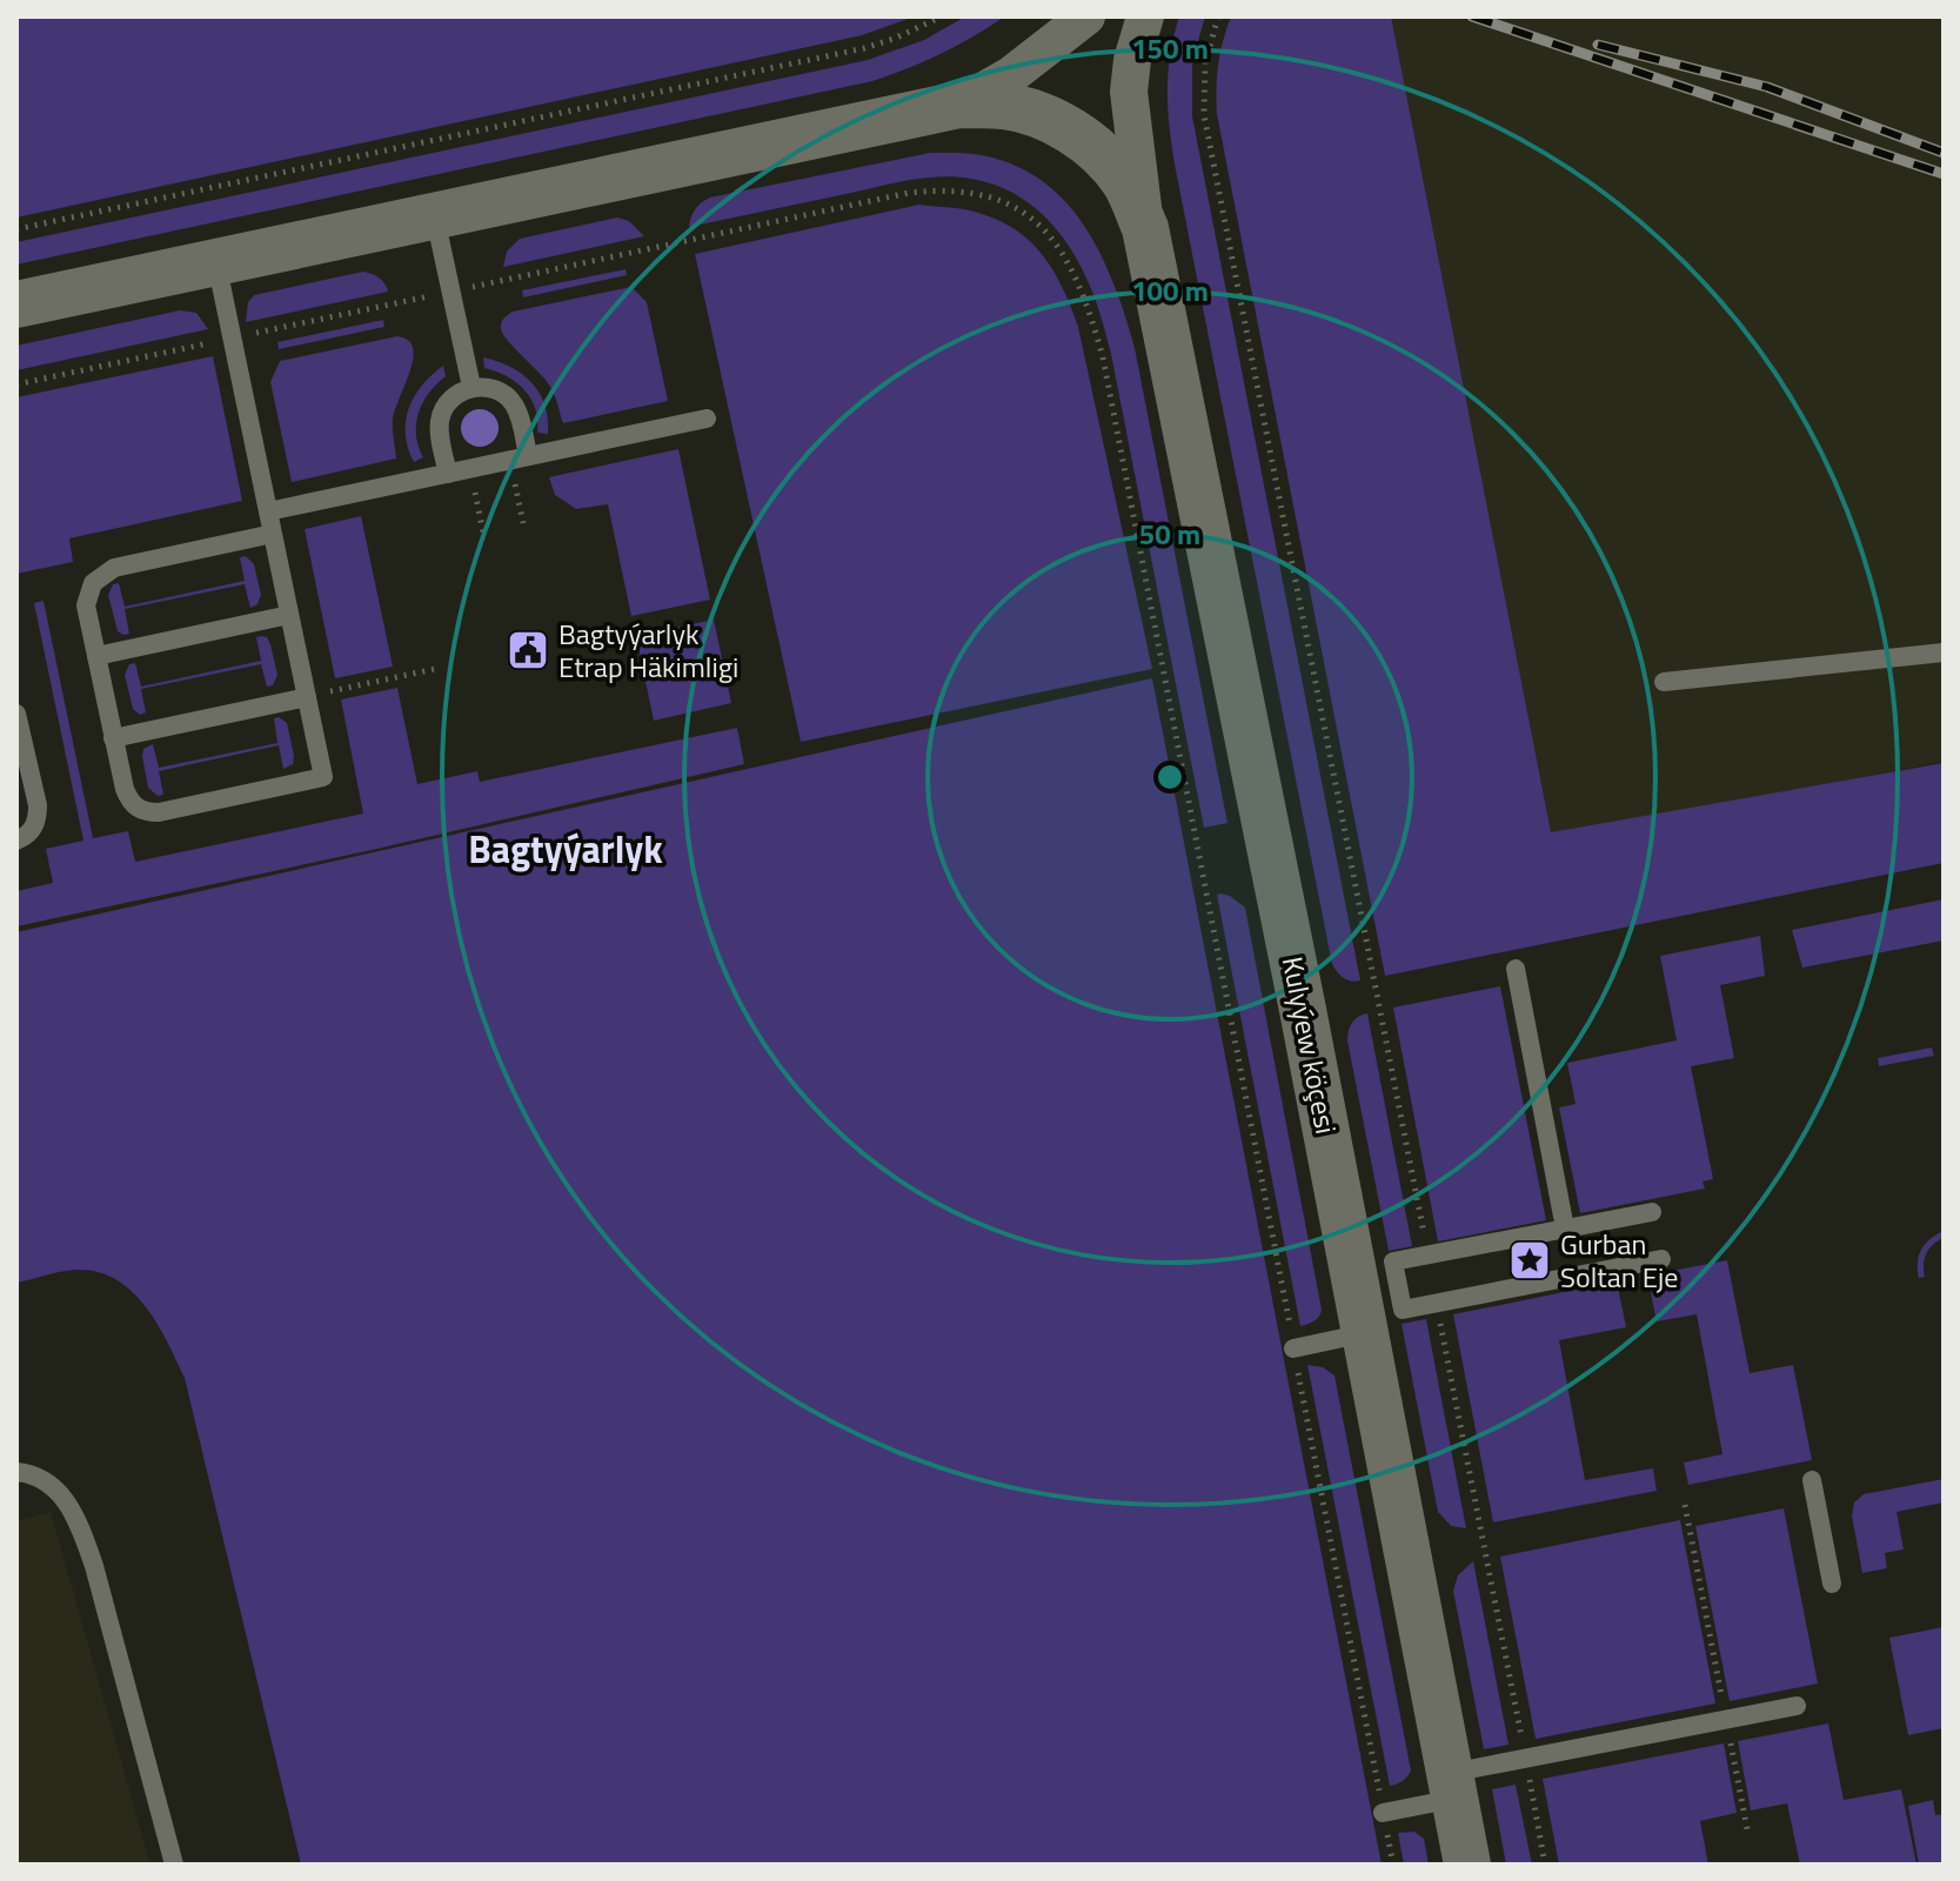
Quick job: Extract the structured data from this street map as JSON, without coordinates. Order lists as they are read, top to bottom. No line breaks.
{"streets":{"street":["Kulyýew köçesi"]},"districts":["Bagtyýarlyk"],"places":{"public building":["Bagtyýarlyk Etrap Häkimligi"],"place":["Gurban Soltan Eje"]},"rings":["150 m","100 m","50 m"]}
